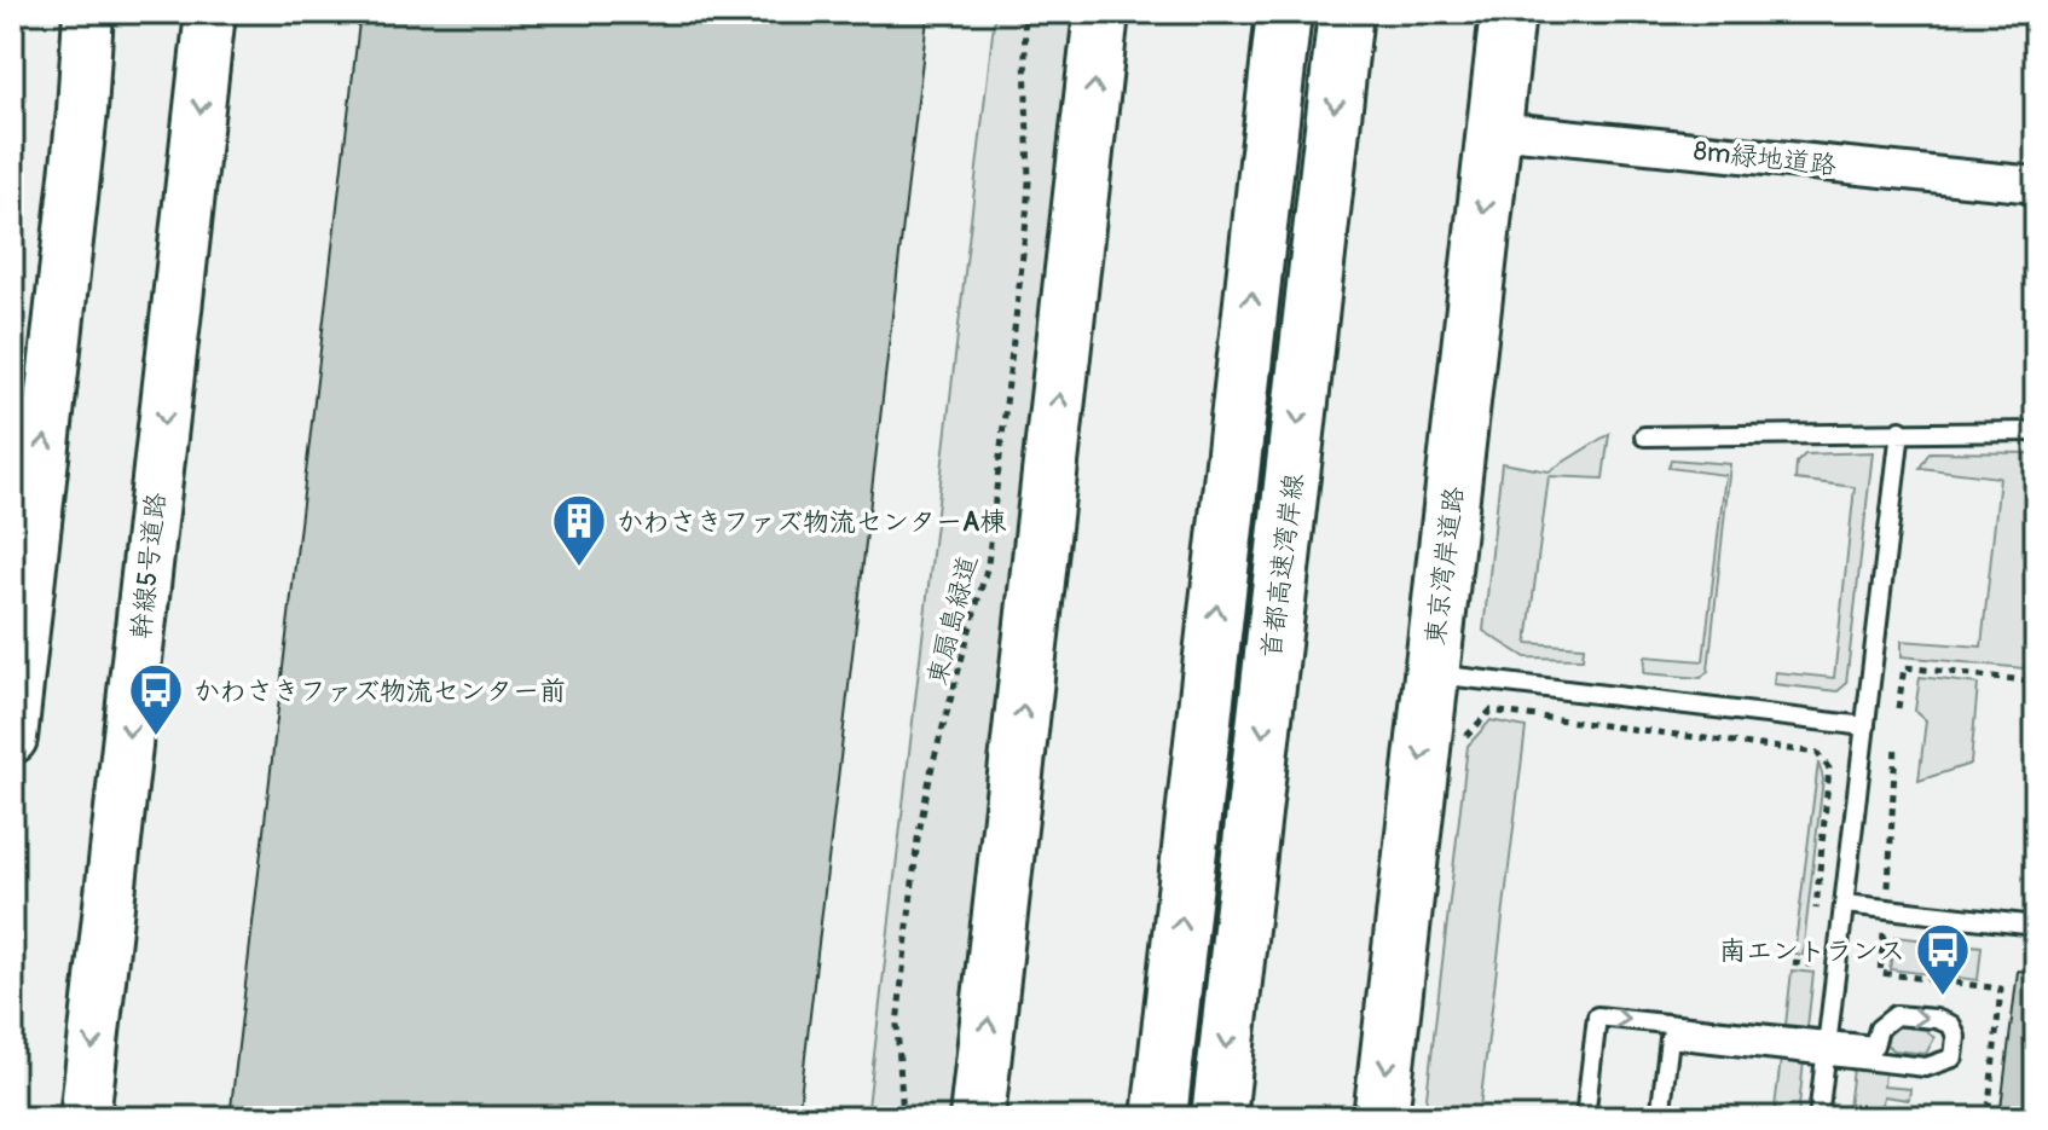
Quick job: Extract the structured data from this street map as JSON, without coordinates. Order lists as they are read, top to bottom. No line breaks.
{"streets":{"highway":["首都高速湾岸線","東京湾岸道路"],"street":["8m緑地道路","幹線5号道路"],"path":["東扇島緑道"]},"crossings":[["8m緑地道路","東京湾岸道路"]],"places":{"building":["かわさきファズ物流センターA棟"],"bus stop":["かわさきファズ物流センター前","南エントランス"]}}
